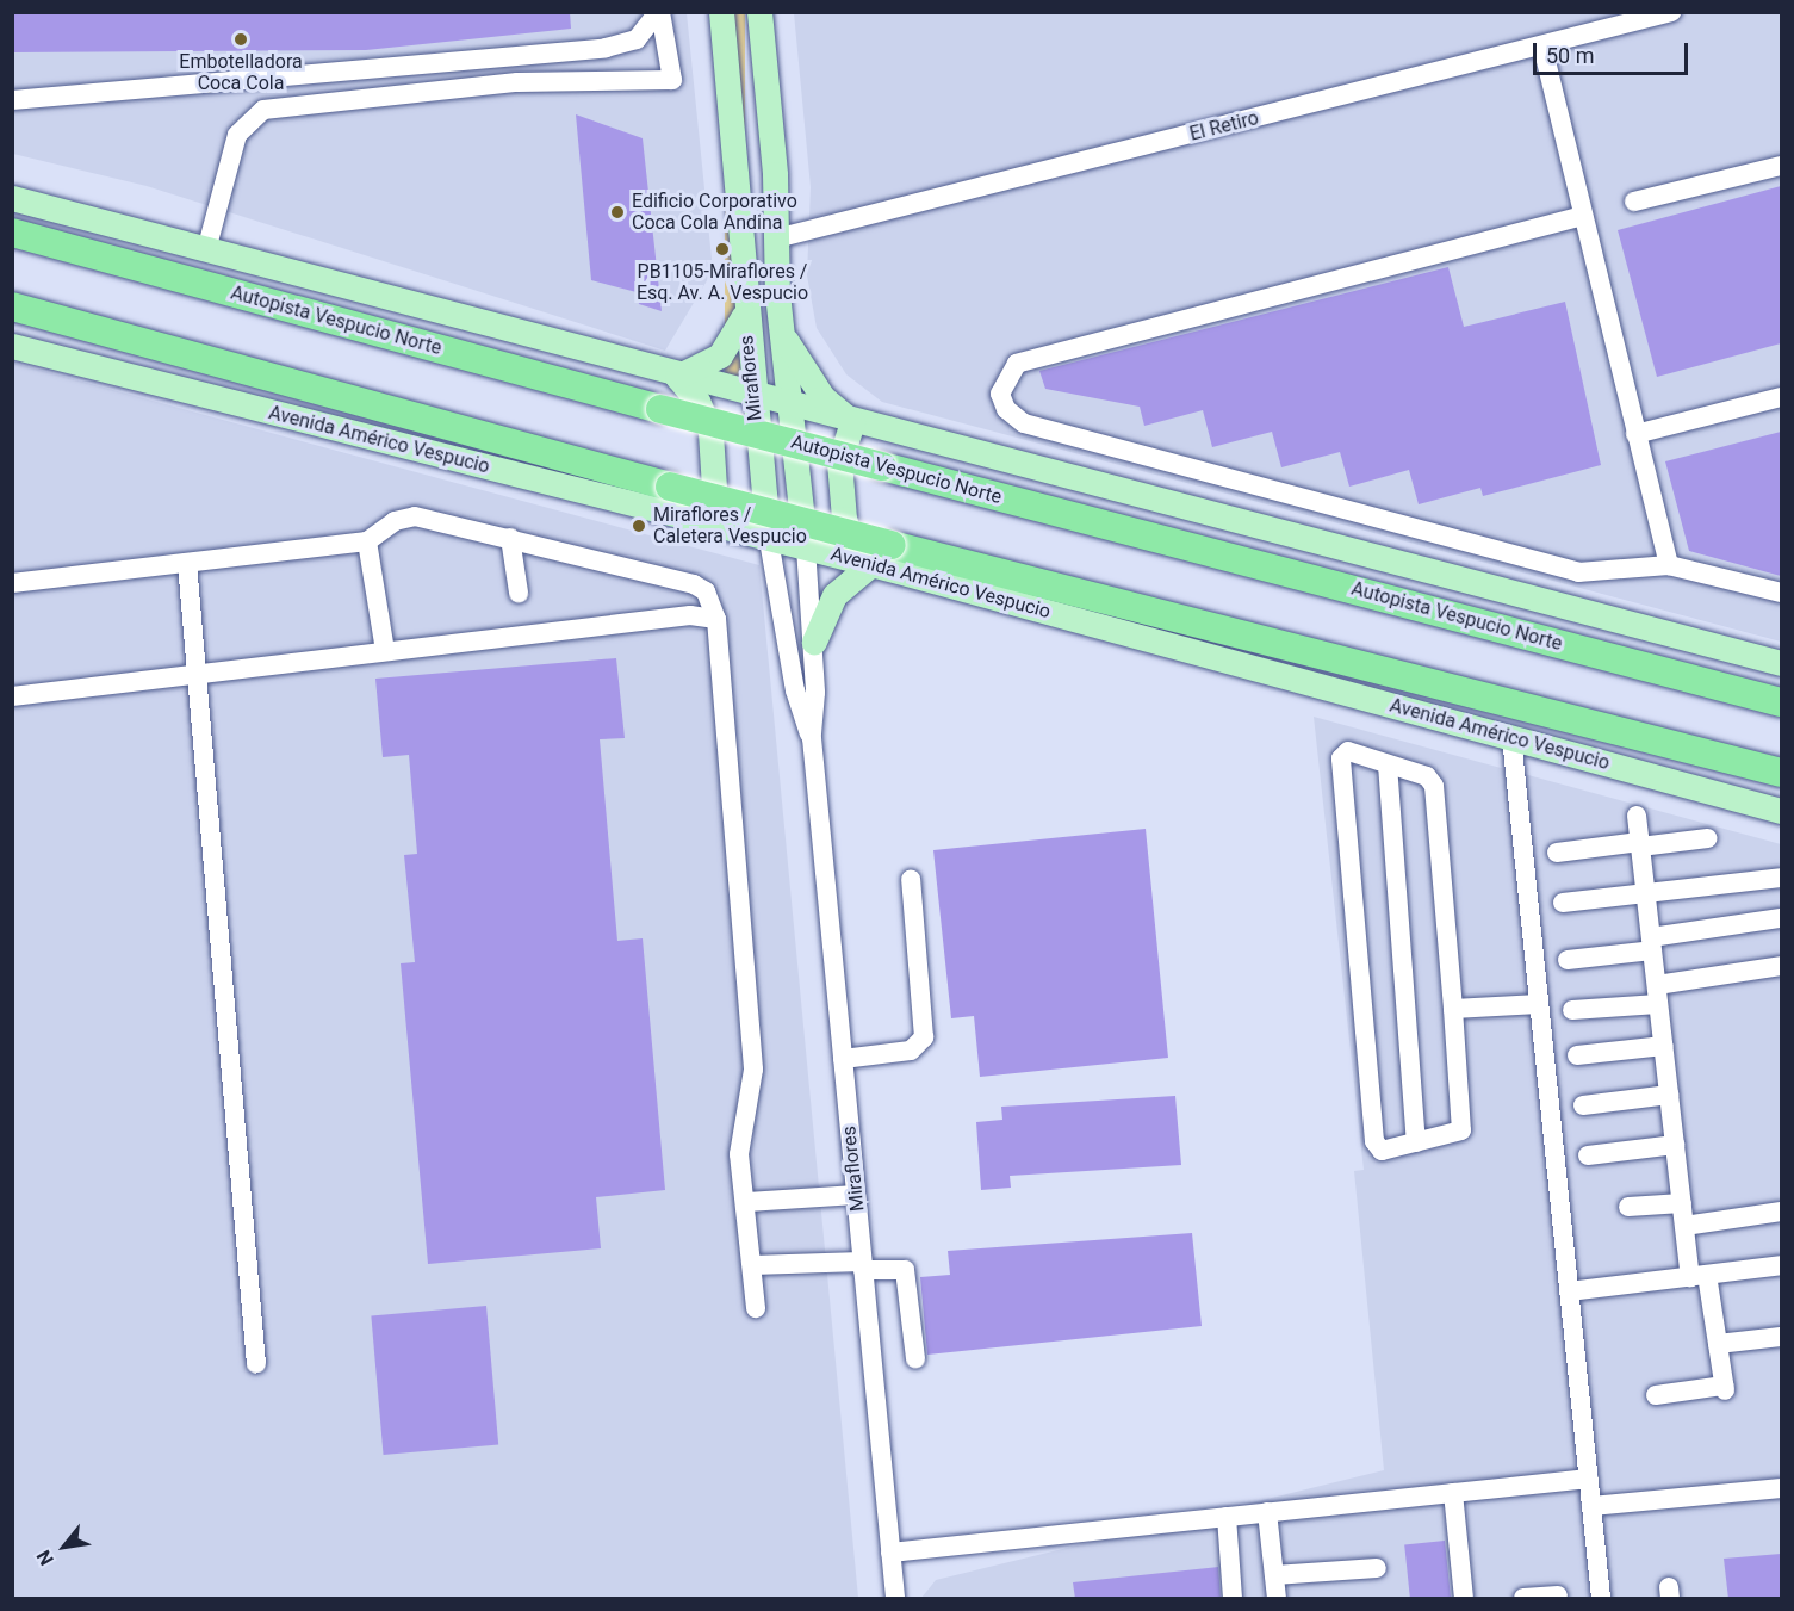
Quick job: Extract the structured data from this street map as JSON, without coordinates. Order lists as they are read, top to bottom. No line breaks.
{"streets":{"highway":["Autopista Vespucio Norte"],"main road":["Miraflores","Avenida Américo Vespucio"],"street":["El Retiro"]},"crossings":[["El Retiro","Miraflores"],["Miraflores","Avenida Américo Vespucio"]],"places":["Embotelladora Coca Cola","Edificio Corporativo Coca Cola Andina","PB1105-Miraflores / Esq. Av. A. Vespucio","Miraflores / Caletera Vespucio"],"scale_bar":"50 m","north":"bottom left"}
